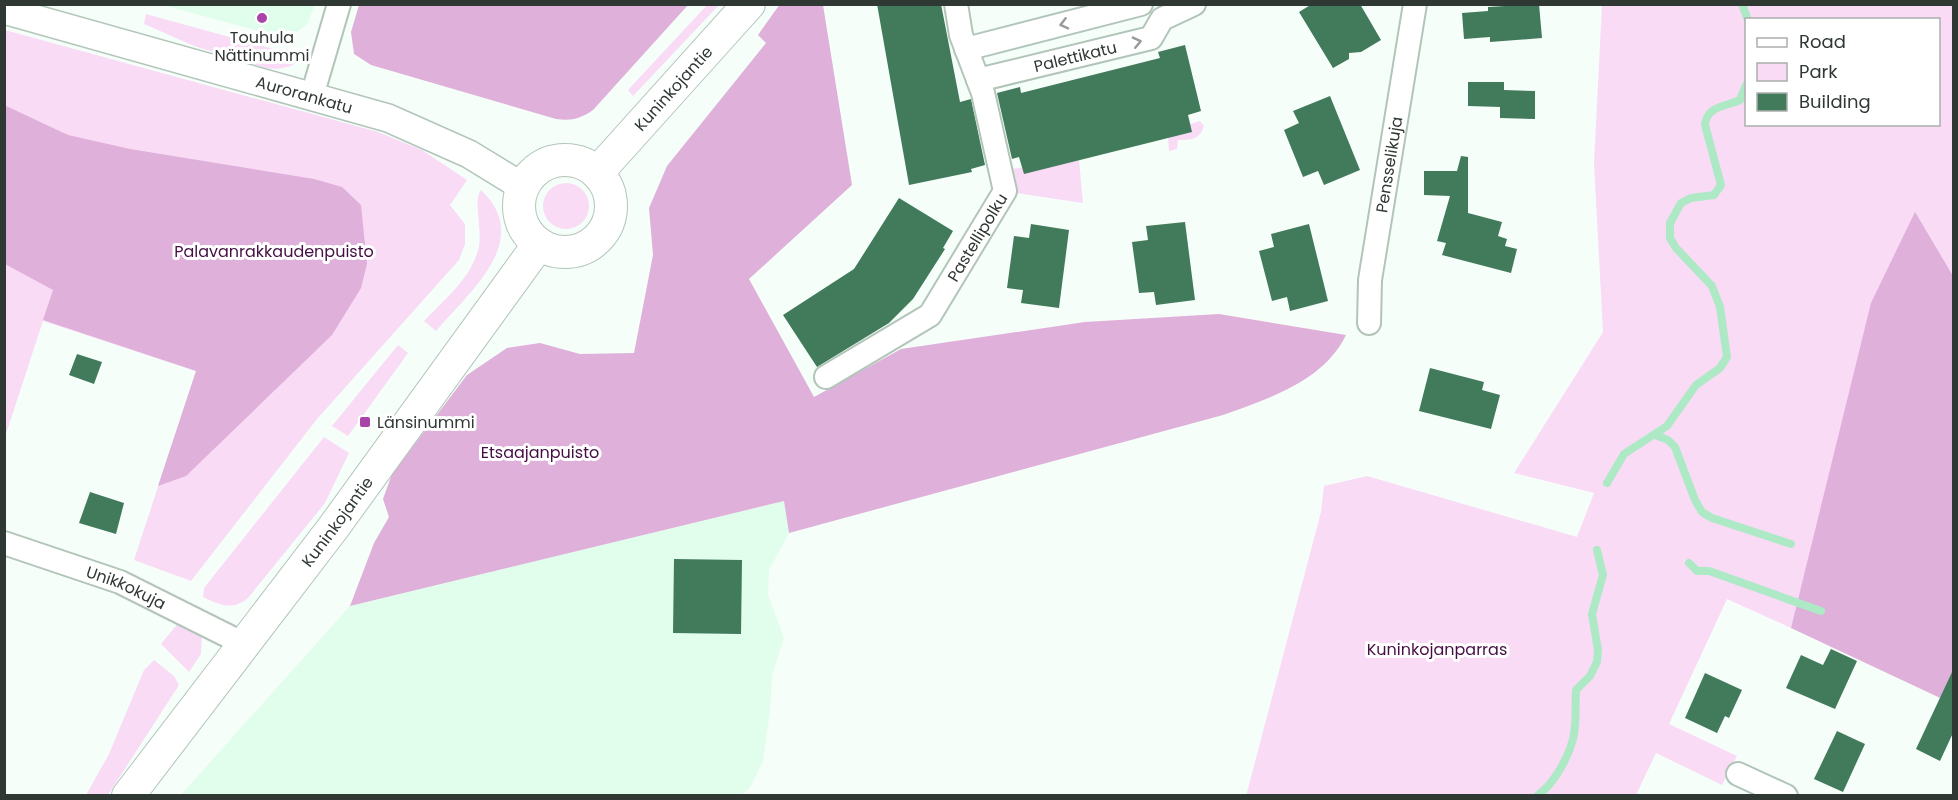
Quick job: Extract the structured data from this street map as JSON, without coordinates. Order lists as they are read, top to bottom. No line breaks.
{"streets":{"main road":["Kuninkojantie"],"street":["Palettikatu","Aurorankatu","Pensselikuja","Pastellipolku","Unikkokuja"]},"crossings":[["Palettikatu","Pastellipolku"],["Kuninkojantie","Aurorankatu"],["Kuninkojantie","Unikkokuja"]],"parks":["Palavanrakkaudenpuisto","Etsaajanpuisto","Kuninkojanparras"],"places":{"other":["Touhula Nättinummi"],"transit":["Länsinummi"]},"legend":["Road","Park","Building"]}
